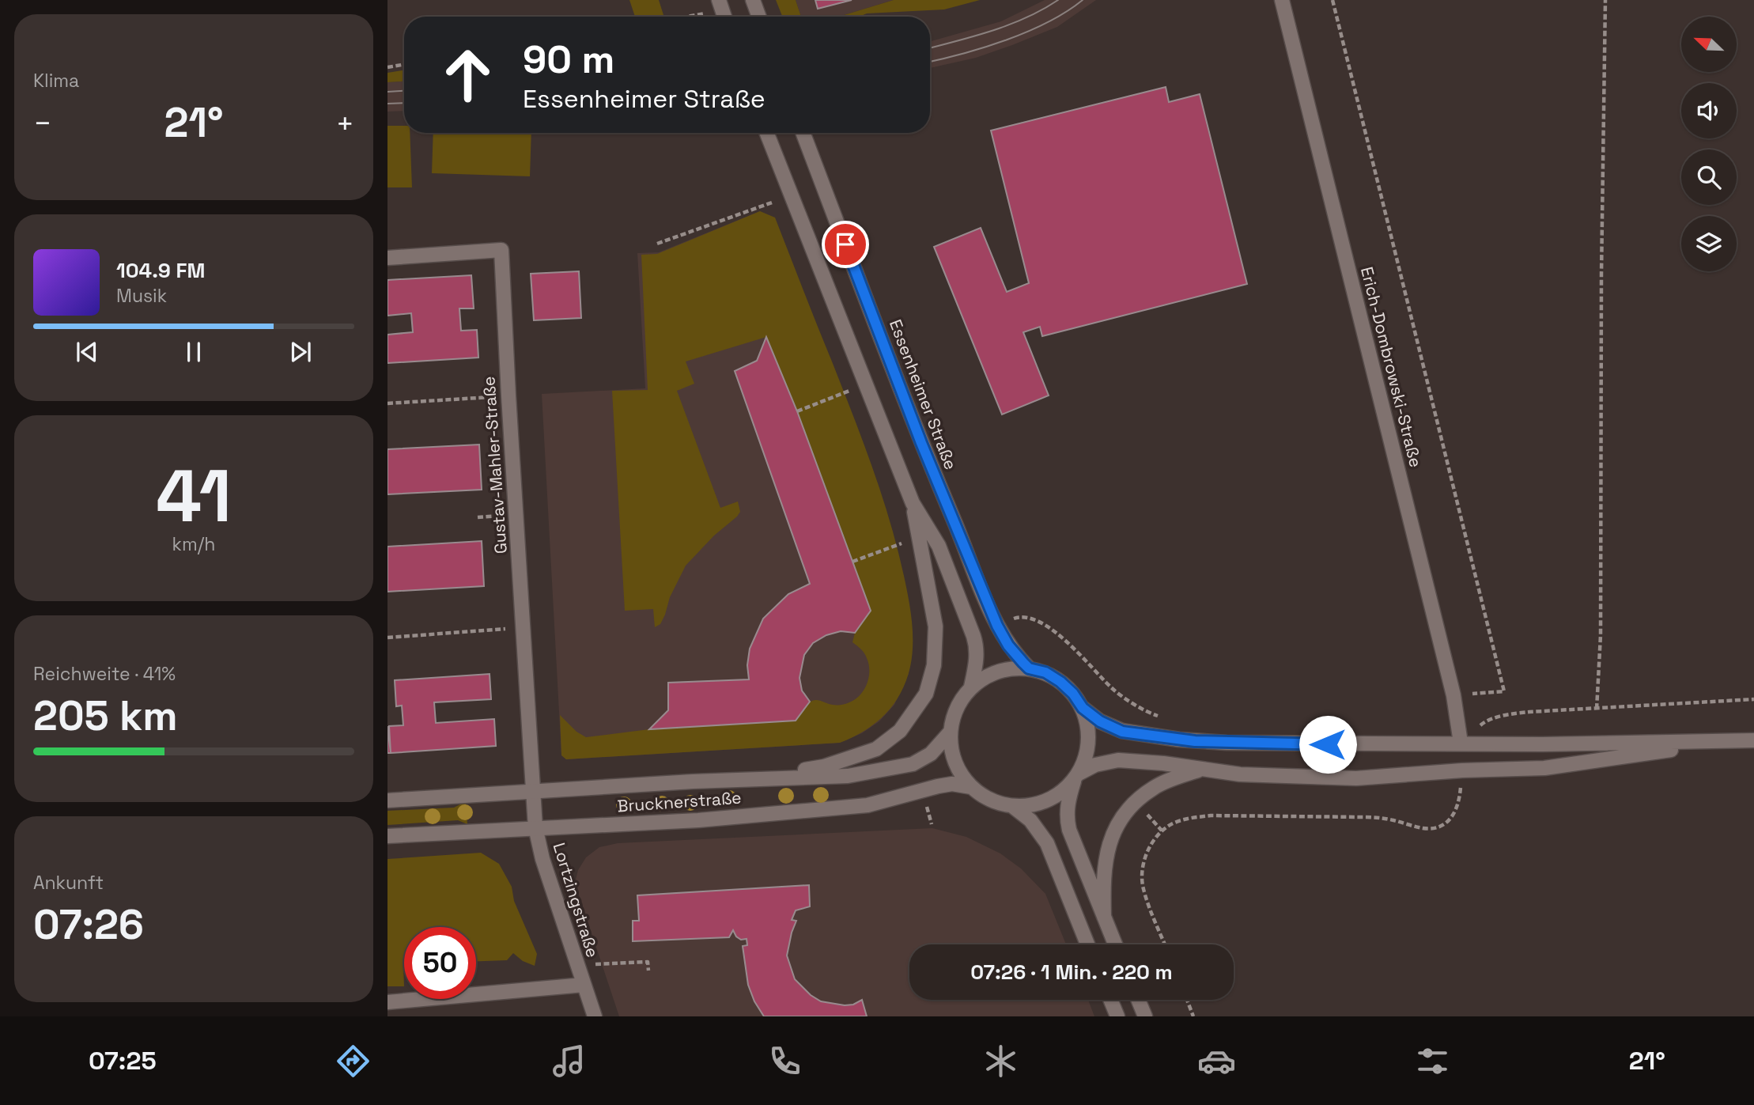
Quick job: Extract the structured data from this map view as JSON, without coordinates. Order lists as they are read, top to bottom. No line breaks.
{"streets":{"main road":["Erich-Dombrowski-Straße","Essenheimer Straße","Gustav-Mahler-Straße","Brucknerstraße","Lortzingstraße"]},"crossings":[["Essenheimer Straße","Brucknerstraße"],["Gustav-Mahler-Straße","Brucknerstraße"],["Gustav-Mahler-Straße","Lortzingstraße"],["Brucknerstraße","Lortzingstraße"]],"north":"top left","page":{"tile":["Klima",["41","km/h"],["Reichweite · 41%","205 km"],["Ankunft","07:26"]],"turn":["90 m","Essenheimer Straße"],"heat":["−","21°","+"],"song":["104.9 FM","Musik"],"limit":"50","trip":"07:26 · 1 Min. · 220 m","tabs":["07:25","21°"]}}
